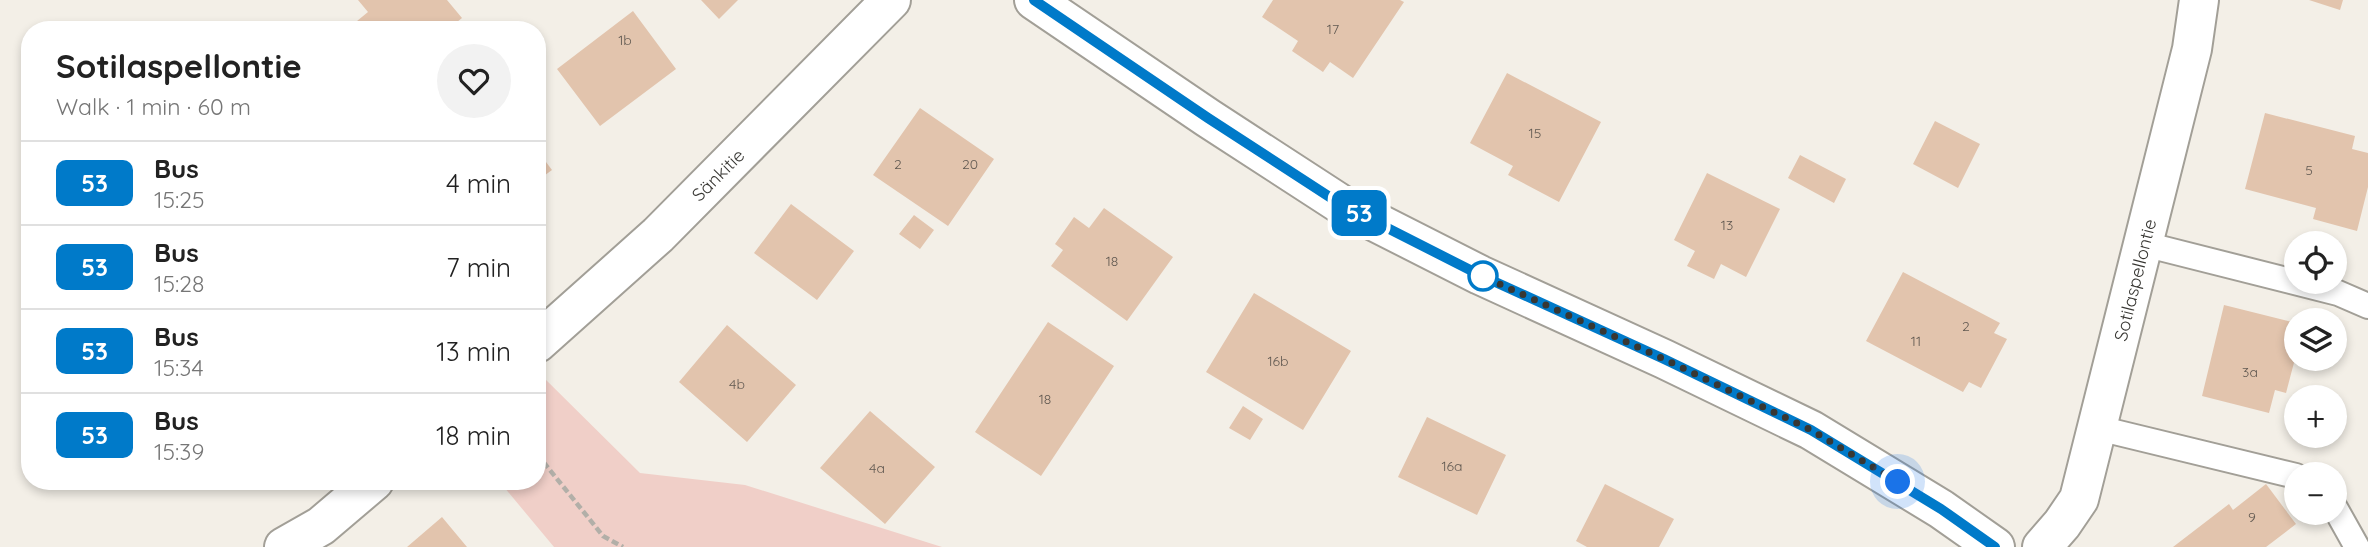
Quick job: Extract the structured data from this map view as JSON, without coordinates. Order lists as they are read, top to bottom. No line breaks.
{"streets":{"street":["Sänkitie","Sotilaspellontie"]},"lines":["bus line 53"],"house_numbers":["17","1b","15","2","20","5","13","18","2","11","16b","3a","4b","18","16a","4a","9"],"page":{"on_map":"53","heading":["Sotilaspellontie","Walk · 1 min · 60 m"],"list":[{"mark":"53","name":"Bus","note":"15:25","value":"4 min"},{"mark":"53","name":"Bus","note":"15:28","value":"7 min"},{"mark":"53","name":"Bus","note":"15:34","value":"13 min"},{"mark":"53","name":"Bus","note":"15:39","value":"18 min"}],"map_buttons":["+","−"]}}
